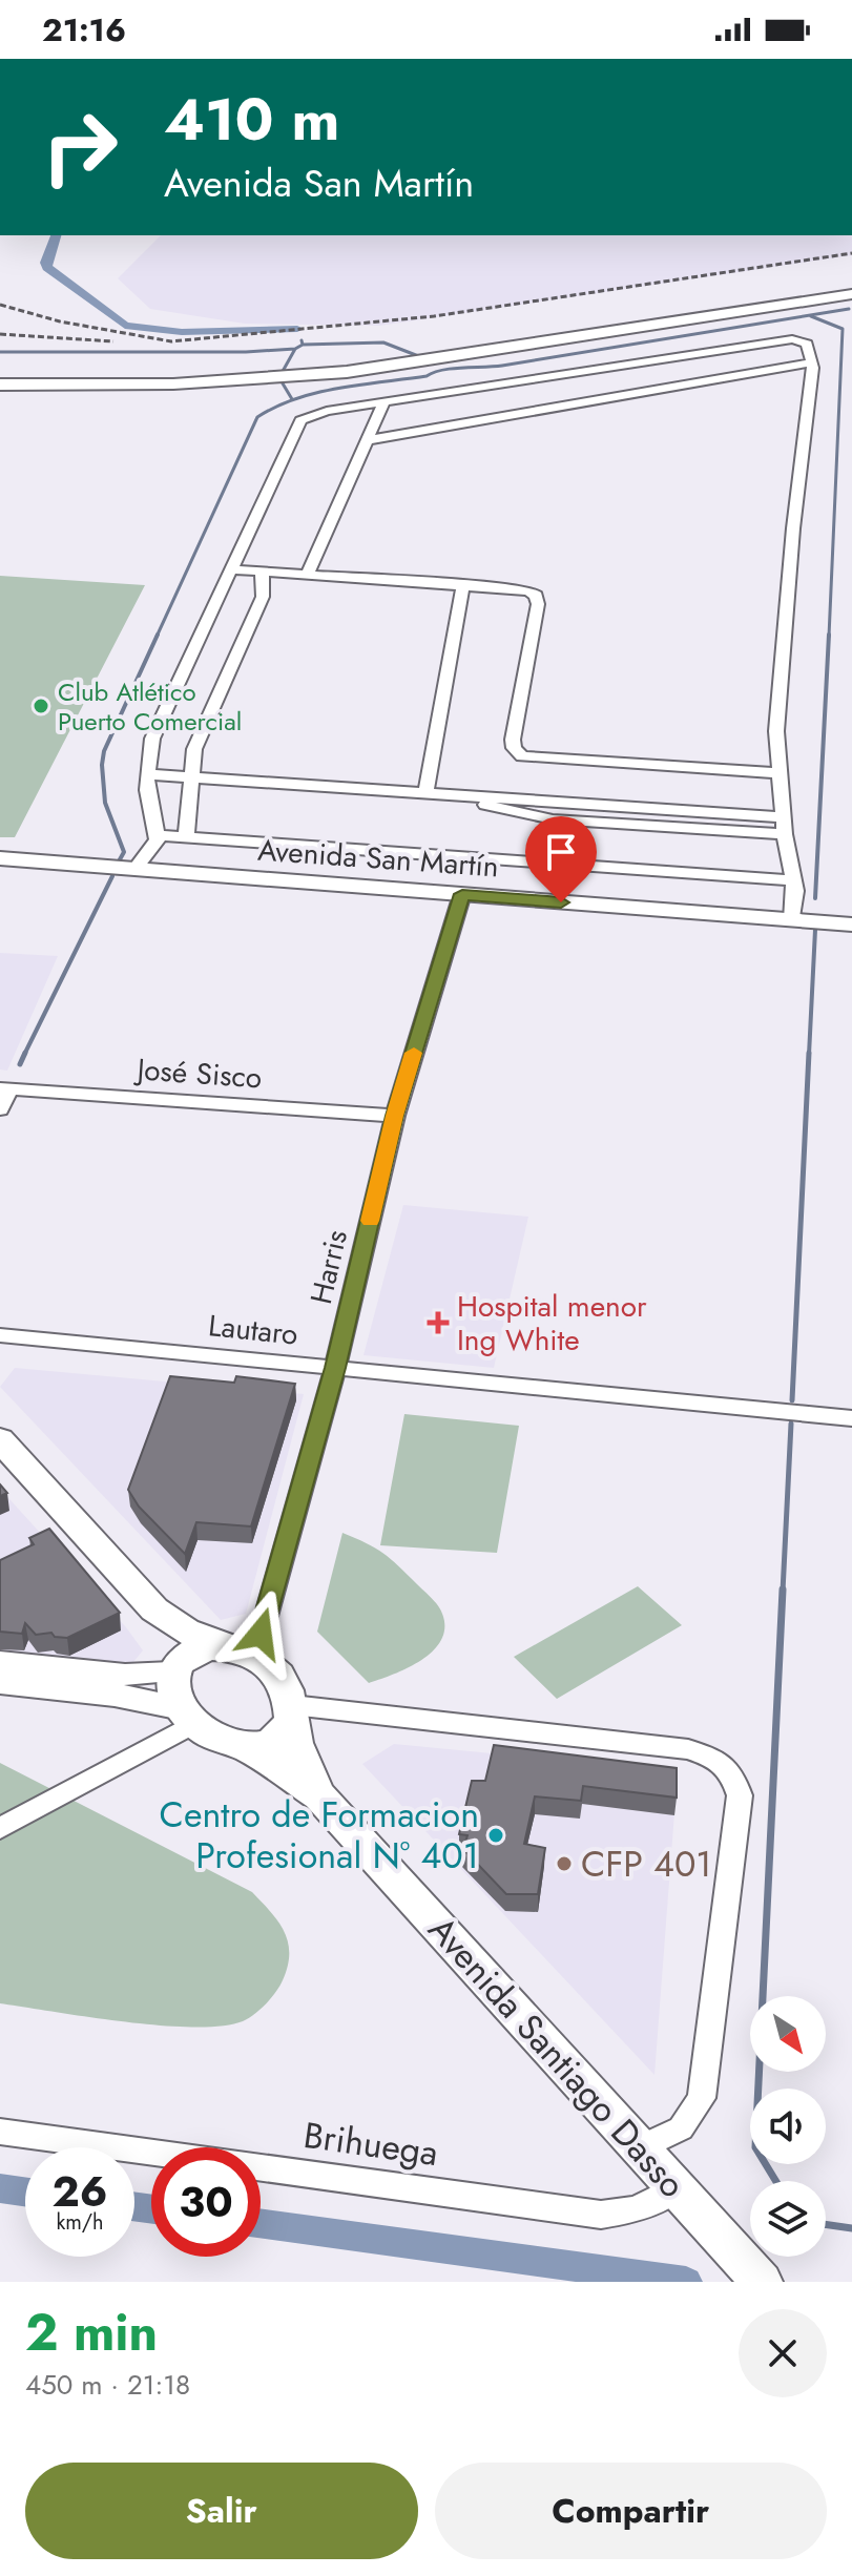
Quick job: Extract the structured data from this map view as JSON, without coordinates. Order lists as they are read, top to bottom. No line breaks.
{"streets":{"main road":["Avenida Santiago Dasso"],"street":["Avenida San Martín","José Sisco","Harris","Lautaro","Brihuega"]},"crossings":[["Avenida San Martín","Harris"],["José Sisco","Harris"],["Harris","Lautaro"],["Harris","Avenida Santiago Dasso"],["Avenida Santiago Dasso","Brihuega"]],"places":{"other":["Club Atlético Puerto Comercial","Centro de Formacion Profesional N° 401","CFP 401"],"health":["Hospital menor Ing White"]},"north":"bottom right","page":{"status":"21:16","turn":["410 m","Avenida San Martín"],"speed":"26 km/h","limit":"30","heading":["2 min","450 m · 21:18"],"buttons":["Salir","Compartir"]}}
